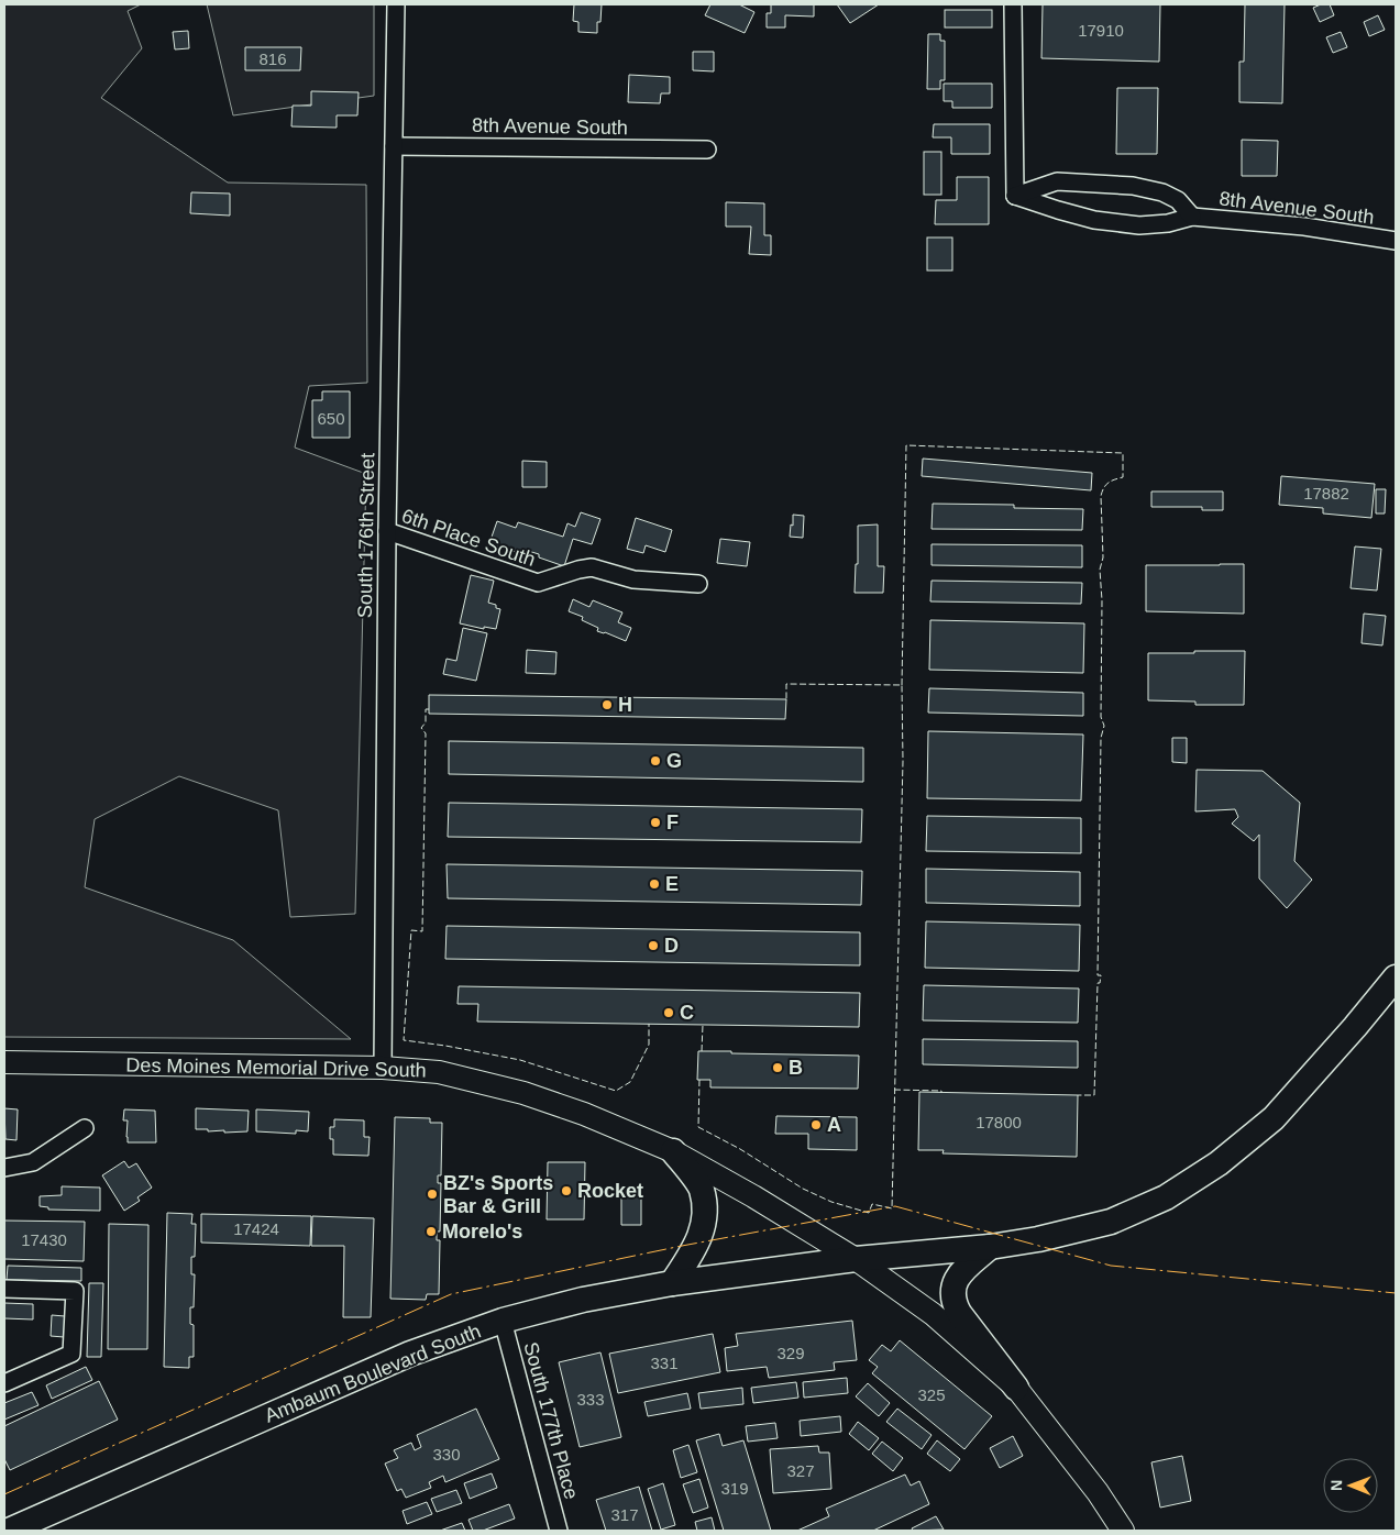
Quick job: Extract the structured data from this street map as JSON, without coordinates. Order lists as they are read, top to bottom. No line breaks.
{"streets":{"main road":["Des Moines Memorial Drive South","Ambaum Boulevard South"],"street":["8th Avenue South","South 176th Street","6th Place South","South 177th Place"]},"crossings":[["8th Avenue South","South 176th Street"],["South 176th Street","6th Place South"],["South 176th Street","Des Moines Memorial Drive South"],["Des Moines Memorial Drive South","Ambaum Boulevard South"],["Ambaum Boulevard South","South 177th Place"]],"places":["H","G","F","E","D","C","B","A","Rocket","BZ's Sports Bar & Grill","Morelo's"],"house_numbers":["17910","816","650","17882","17800","17424","17430","329","331","325","333","330","327","319","317"],"north":"left"}
